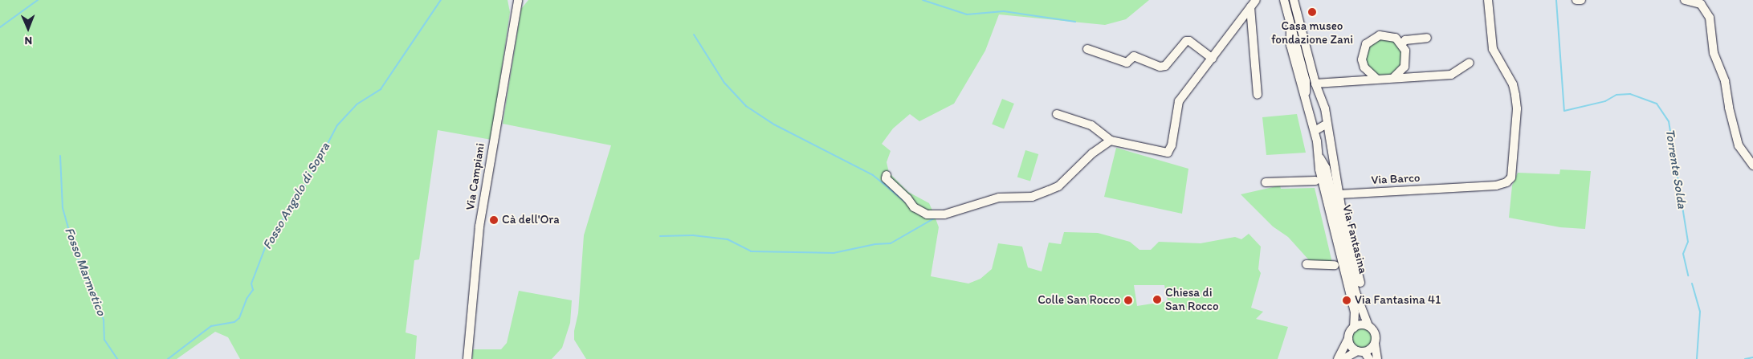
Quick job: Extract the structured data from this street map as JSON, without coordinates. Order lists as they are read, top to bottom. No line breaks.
{"streets":{"street":["Via Campiani","Via Barco","Via Fantasina"]},"water":["Torrente Solda","Fosso Angolo di Sopra","Fosso Marmetico"],"places":["Casa museo fondazione Zani","Cà dell'Ora","Chiesa di San Rocco","Colle San Rocco","Via Fantasina 41"],"north":"bottom"}
